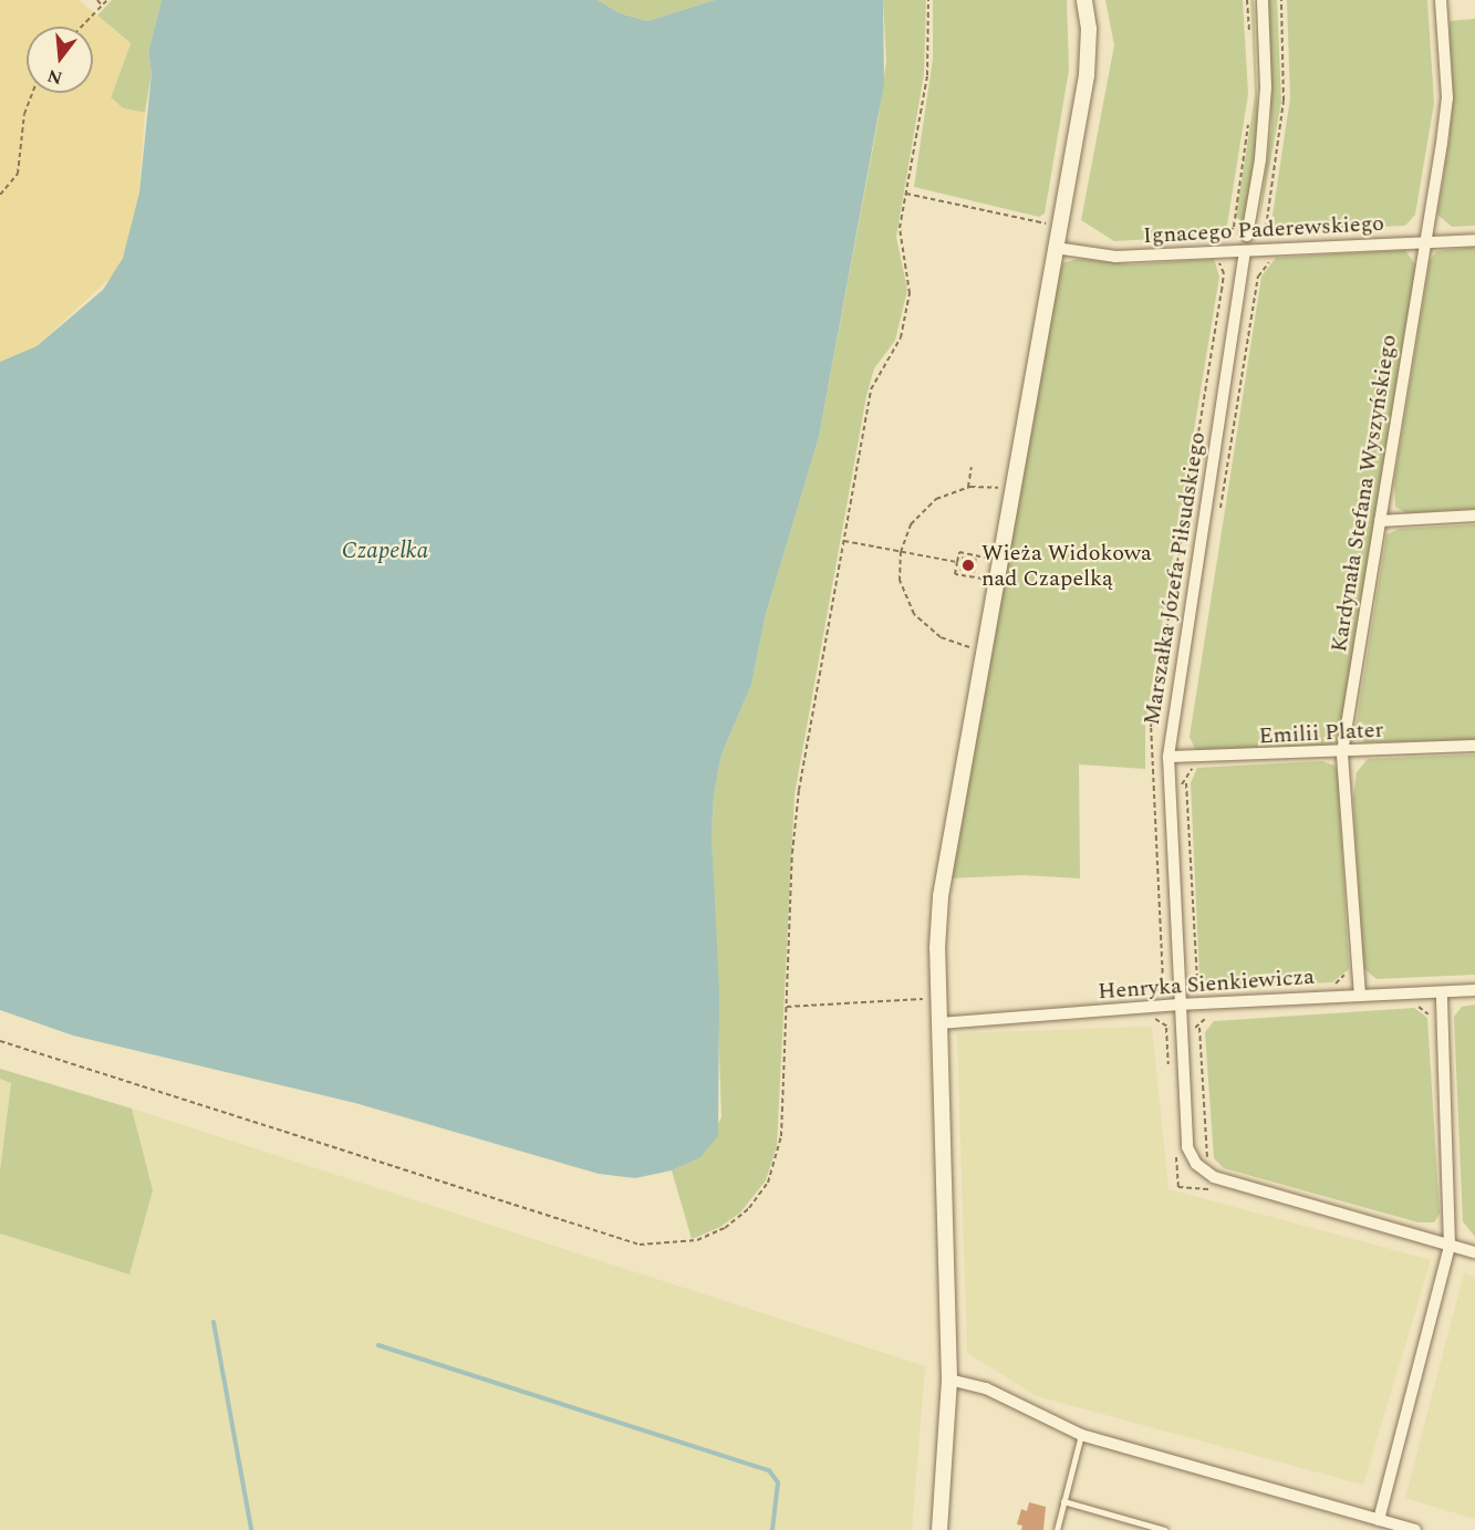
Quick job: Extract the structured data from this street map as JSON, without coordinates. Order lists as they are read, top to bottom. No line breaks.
{"streets":{"street":["Ignacego Paderewskiego","Kardynała Stefana Wyszyńskiego","Marszałka Józefa Piłsudskiego","Emilii Plater","Henryka Sienkiewicza"]},"crossings":[["Ignacego Paderewskiego","Kardynała Stefana Wyszyńskiego"],["Ignacego Paderewskiego","Marszałka Józefa Piłsudskiego"],["Kardynała Stefana Wyszyńskiego","Emilii Plater"],["Kardynała Stefana Wyszyńskiego","Henryka Sienkiewicza"],["Marszałka Józefa Piłsudskiego","Emilii Plater"],["Marszałka Józefa Piłsudskiego","Henryka Sienkiewicza"]],"water":["Czapelka"],"places":["Wieża Widokowa nad Czapelką"],"north":"bottom"}
